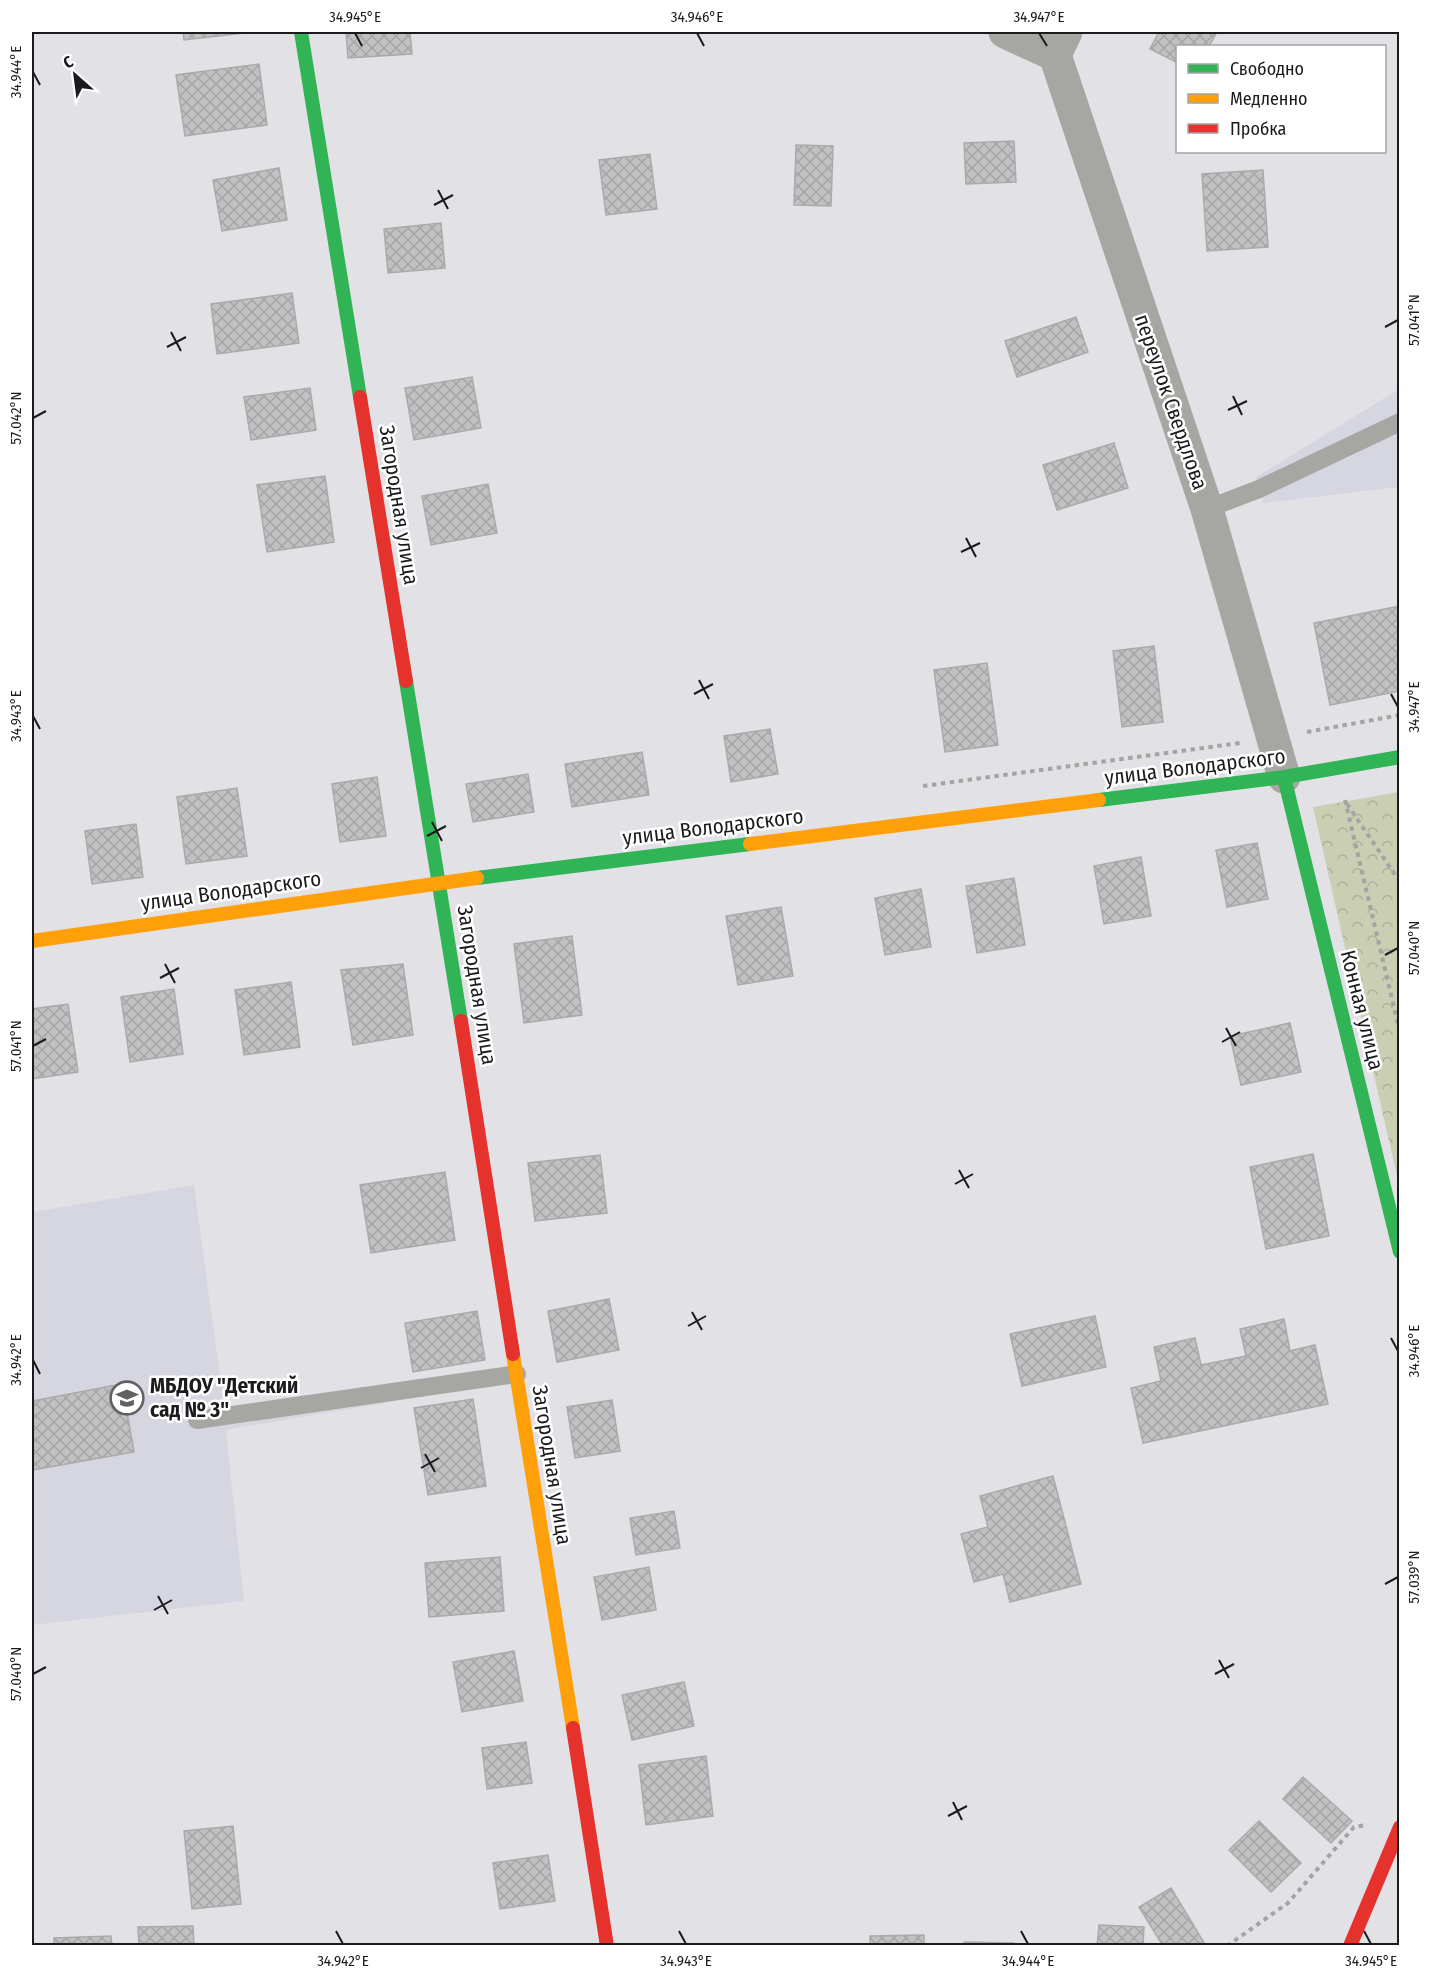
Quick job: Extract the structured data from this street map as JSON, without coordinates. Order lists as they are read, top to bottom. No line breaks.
{"streets":{"street":["переулок Свердлова","Загородная улица","улица Володарского","Конная улица"]},"crossings":[["переулок Свердлова","улица Володарского"],["переулок Свердлова","Конная улица"],["Загородная улица","улица Володарского"],["улица Володарского","Конная улица"]],"places":{"school or university":["МБДОУ \"Детский сад № 3\""]},"legend":["Свободно","Медленно","Пробка"],"north":"top left","coordinates":["34.945°E","34.946°E","34.947°E","34.944°E","57.041°N","57.042°N","34.943°E","57.040°N","34.942°E","57.039°N"]}
